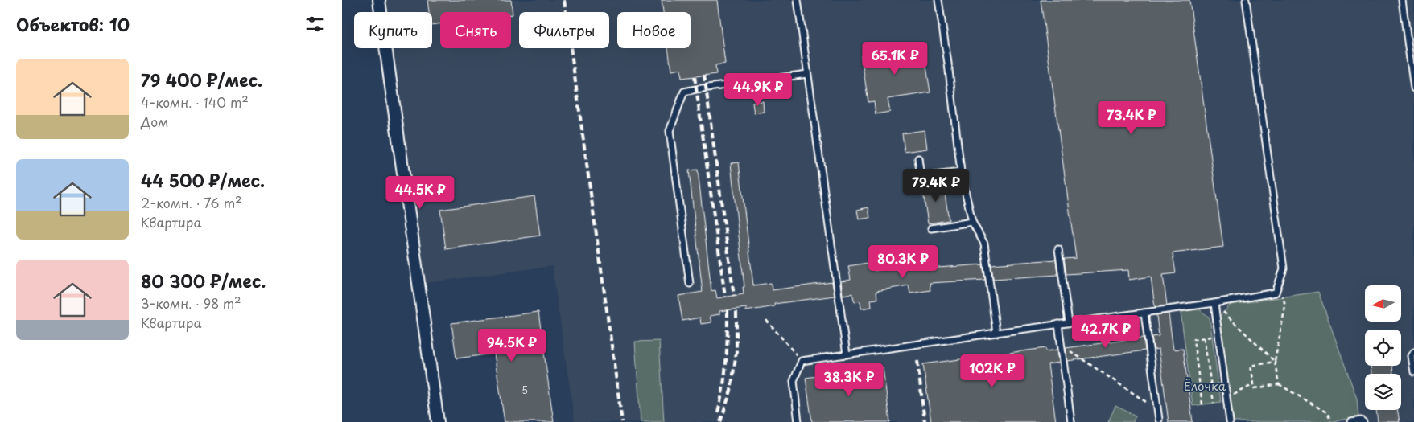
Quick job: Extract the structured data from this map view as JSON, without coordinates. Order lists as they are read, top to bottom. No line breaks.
{"parks":["Ёлочка"],"house_numbers":["5"],"north":"left","page":{"heading":"Объектов: 10","chip":["Купить","Снять","Фильтры","Новое"],"price":["65.1K ₽","44.9K ₽","73.4K ₽","79.4K ₽","44.5K ₽","80.3K ₽","42.7K ₽","94.5K ₽","102K ₽","38.3K ₽"],"list":[{"name":"79 400 ₽/мес.","note":"4-комн. · 140 m² · Дом"},{"name":"44 500 ₽/мес.","note":"2-комн. · 76 m² · Квартира"},{"name":"80 300 ₽/мес.","note":"3-комн. · 98 m² · Квартира"}]}}
